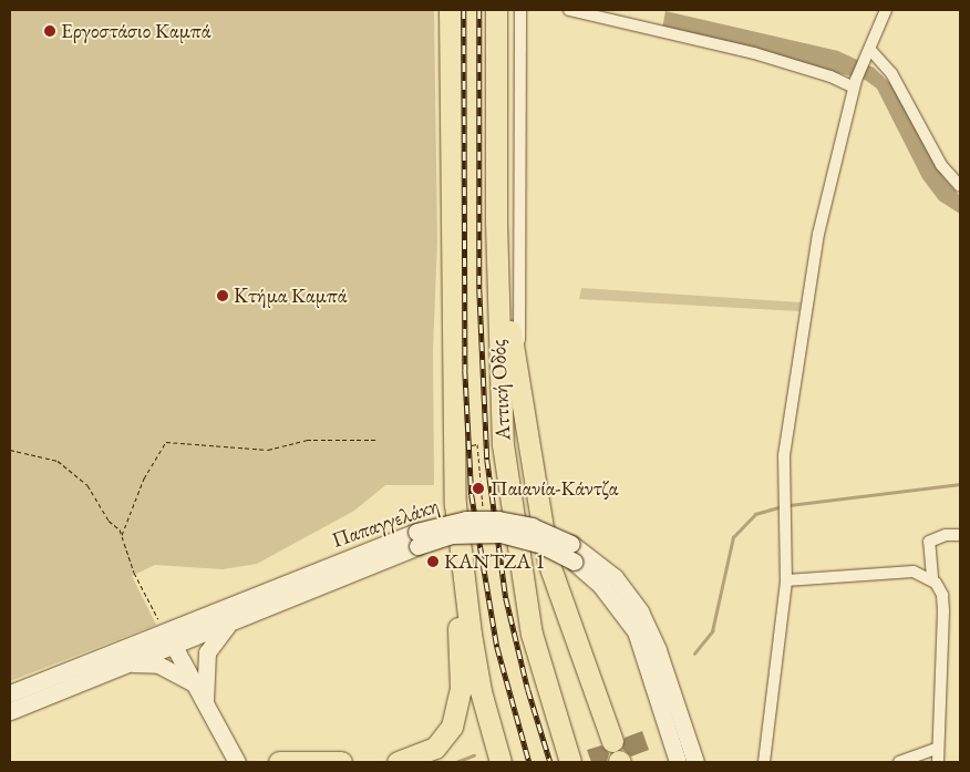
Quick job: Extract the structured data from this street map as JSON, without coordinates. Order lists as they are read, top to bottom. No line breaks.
{"streets":{"highway":["Αττική Οδός"],"street":["Παπαγγελάκη"]},"places":["Εργοστάσιο Καμπά","Kτήμα Καμπά","Παιανία-Κάντζα","ΚΑΝΤΖΑ 1"]}
